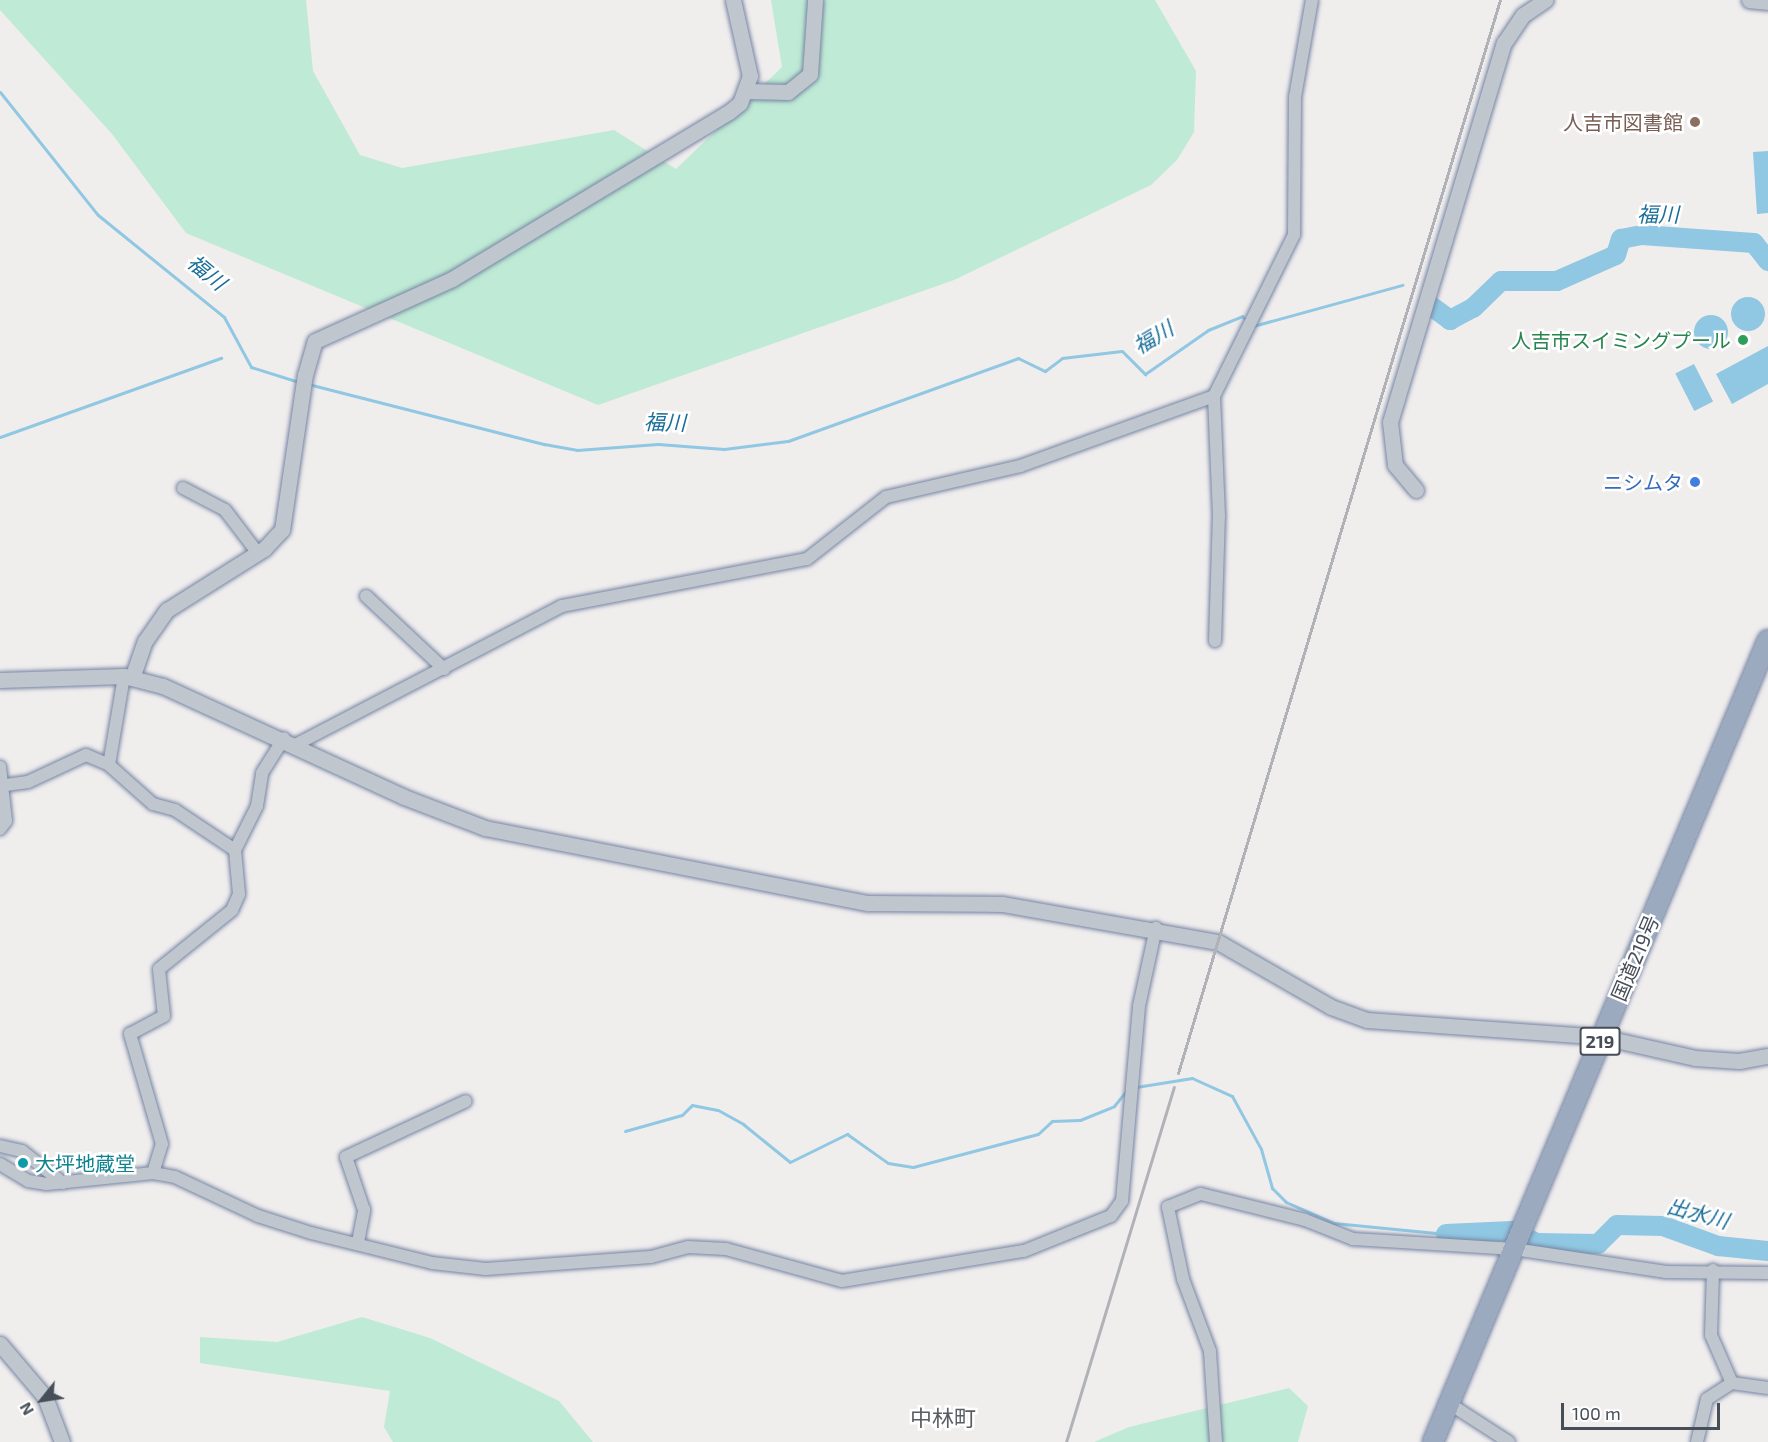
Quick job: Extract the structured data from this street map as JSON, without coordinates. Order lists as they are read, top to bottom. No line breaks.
{"streets":{"highway":["国道219号","219"]},"districts":["中林町"],"water":["福川","出水川"],"places":["人吉市図書館","人吉市スイミングプール","ニシムタ","大坪地蔵堂"],"scale_bar":"100 m","north":"bottom left"}
